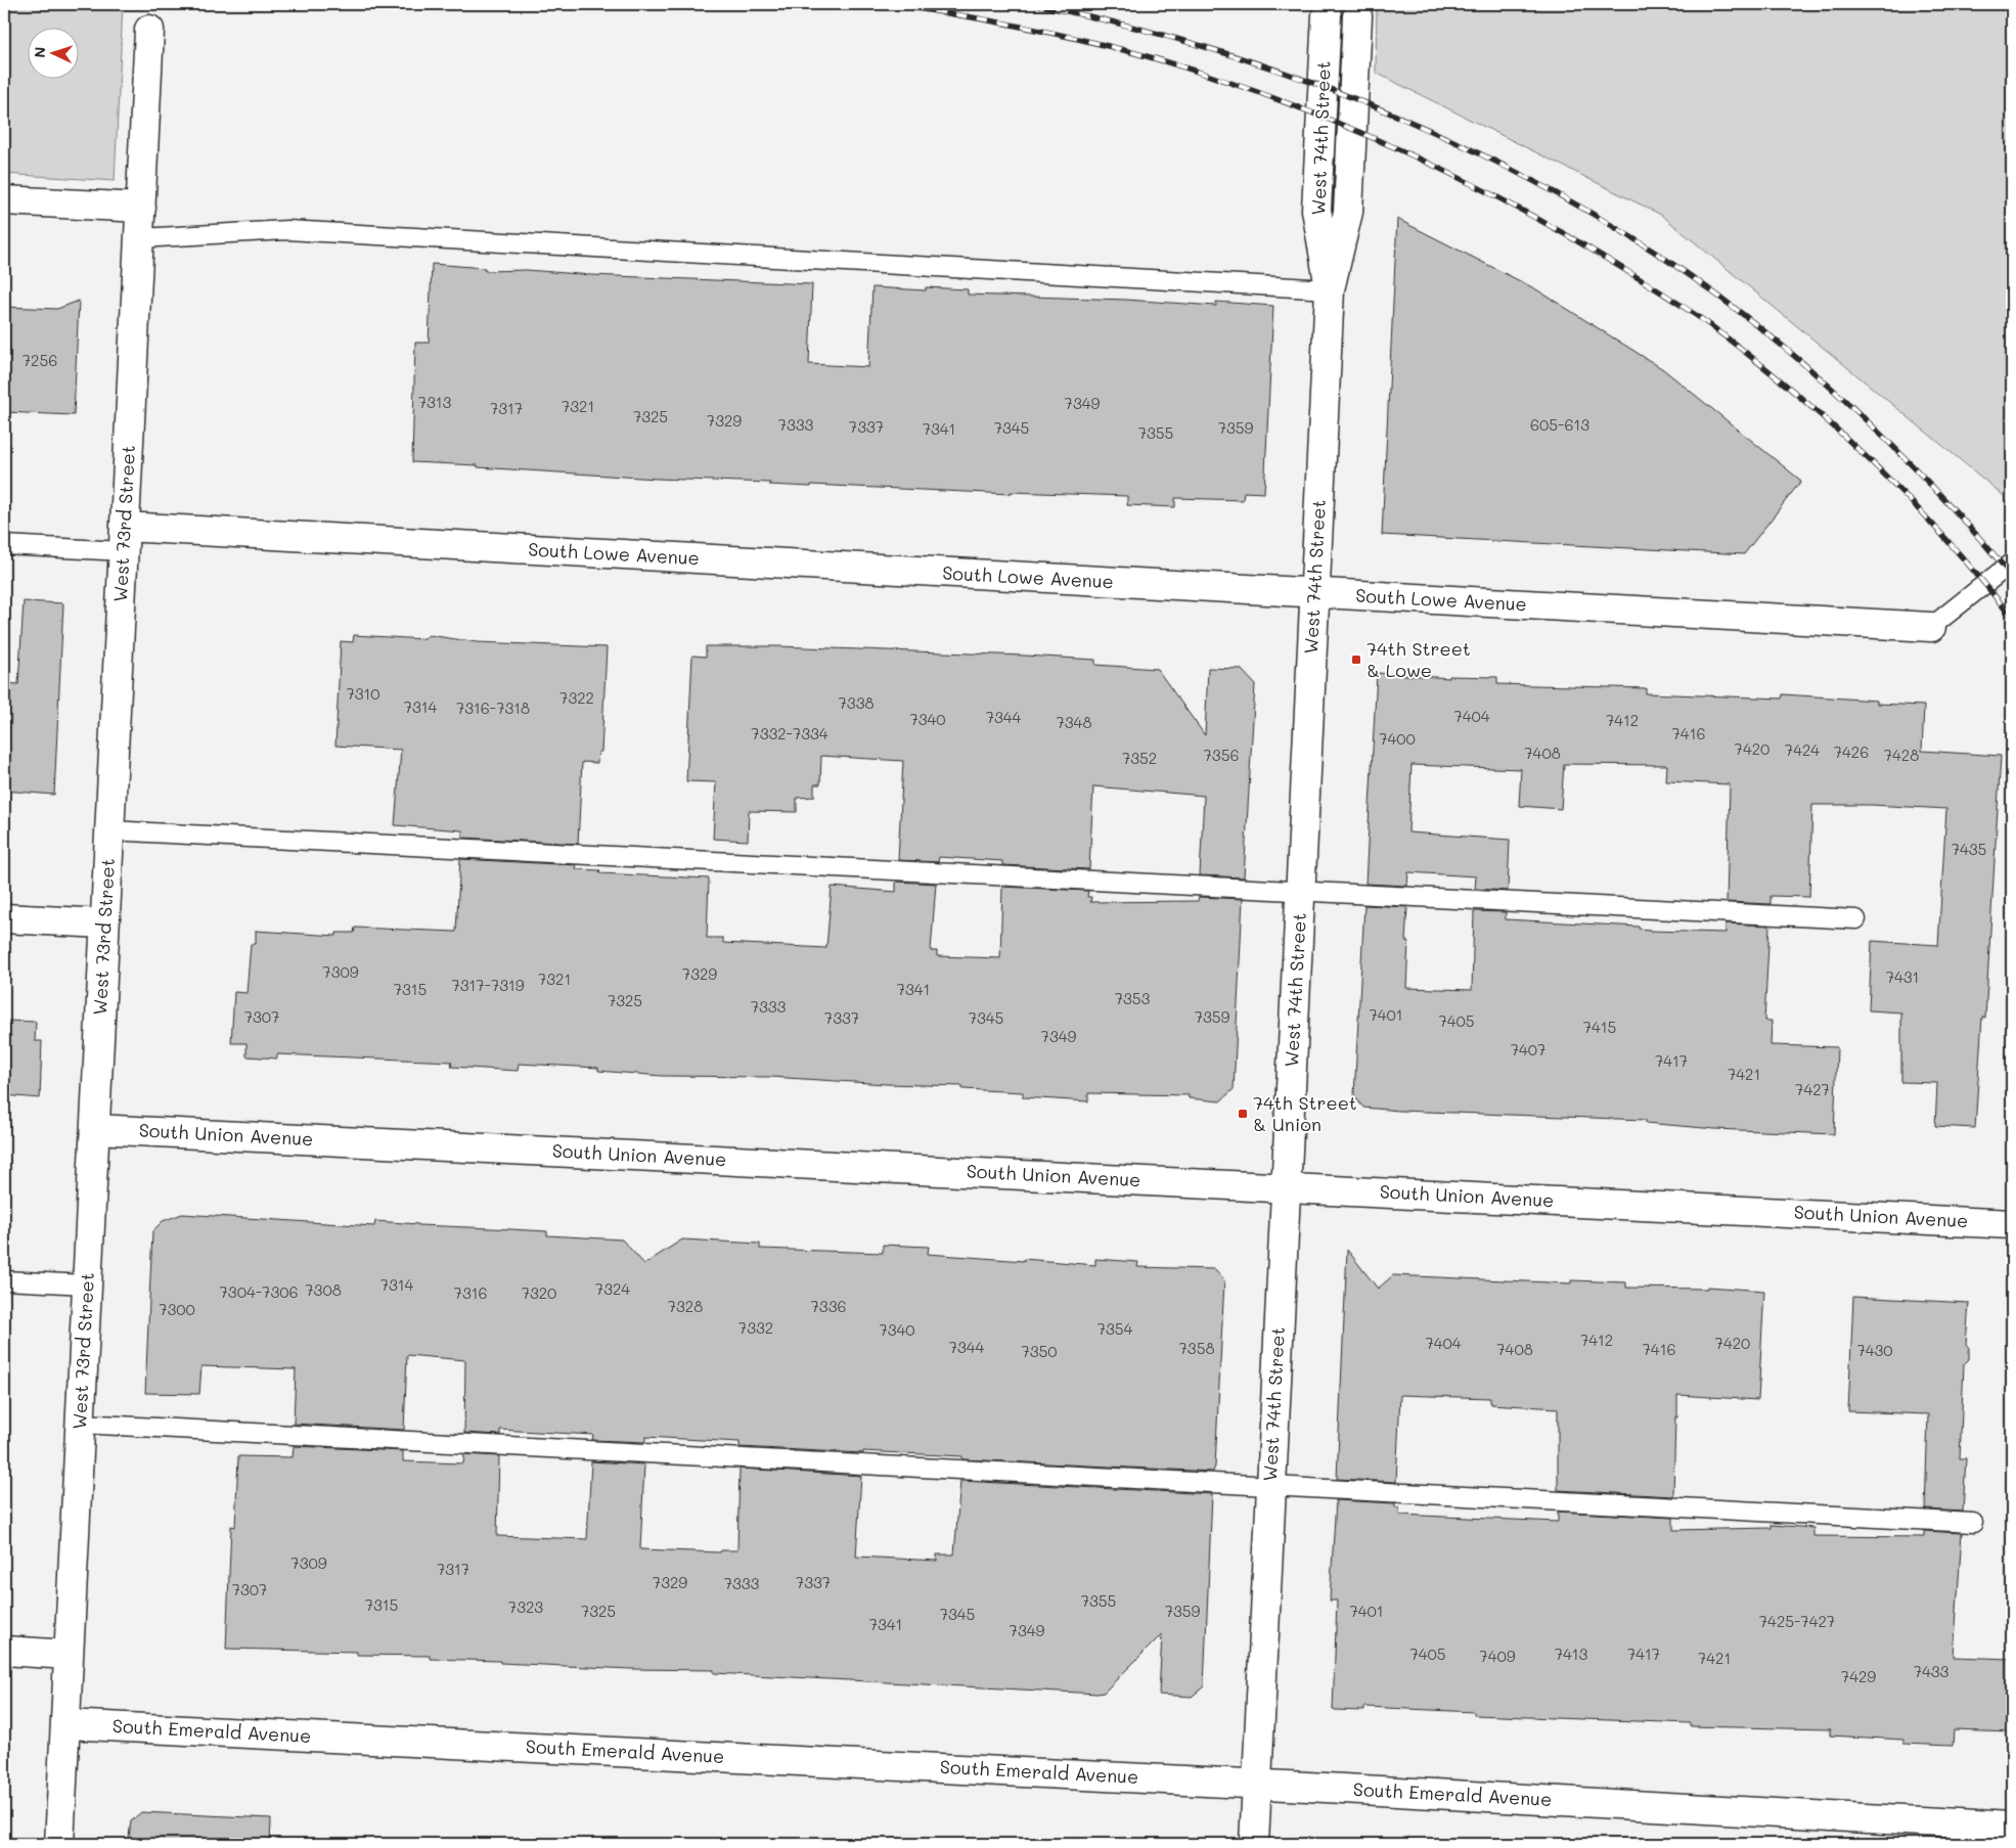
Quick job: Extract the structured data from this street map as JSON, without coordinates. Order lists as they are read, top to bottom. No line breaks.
{"streets":{"street":["West 74th Street","West 73rd Street","South Lowe Avenue","South Union Avenue","South Emerald Avenue"]},"crossings":[["West 74th Street","South Lowe Avenue"],["West 74th Street","South Union Avenue"],["West 74th Street","South Emerald Avenue"],["West 73rd Street","South Lowe Avenue"],["West 73rd Street","South Union Avenue"],["West 73rd Street","South Emerald Avenue"]],"places":{"transit":["74th Street & Lowe","74th Street & Union"]},"house_numbers":["7256","7313","7349","7321","7317","7325","7329","7333","605-613","7337","7345","7359","7341","7355","7310","7322","7338","7314","7316-7318","7404","7344","7340","7412","7348","7332-7334","7416","7400","7420","7424","7426","7408","7356","7428","7352","7435","7309","7329","7431","7321","7317-7319","7315","7341","7353","7325","7333","7401","7307","7359","7337","7345","7405","7415","7349","7407","7417","7421","7427","7314","7324","7308","7304-7306","7316","7320","7328","7336","7300","7332","7354","7340","7412","7404","7420","7344","7358","7408","7416","7430","7350","7309","7317","7329","7337","7333","7307","7355","7315","7323","7325","7359","7401","7345","7425-7427","7341","7349","7405","7413","7417","7409","7421","7433","7429"],"north":"left"}
